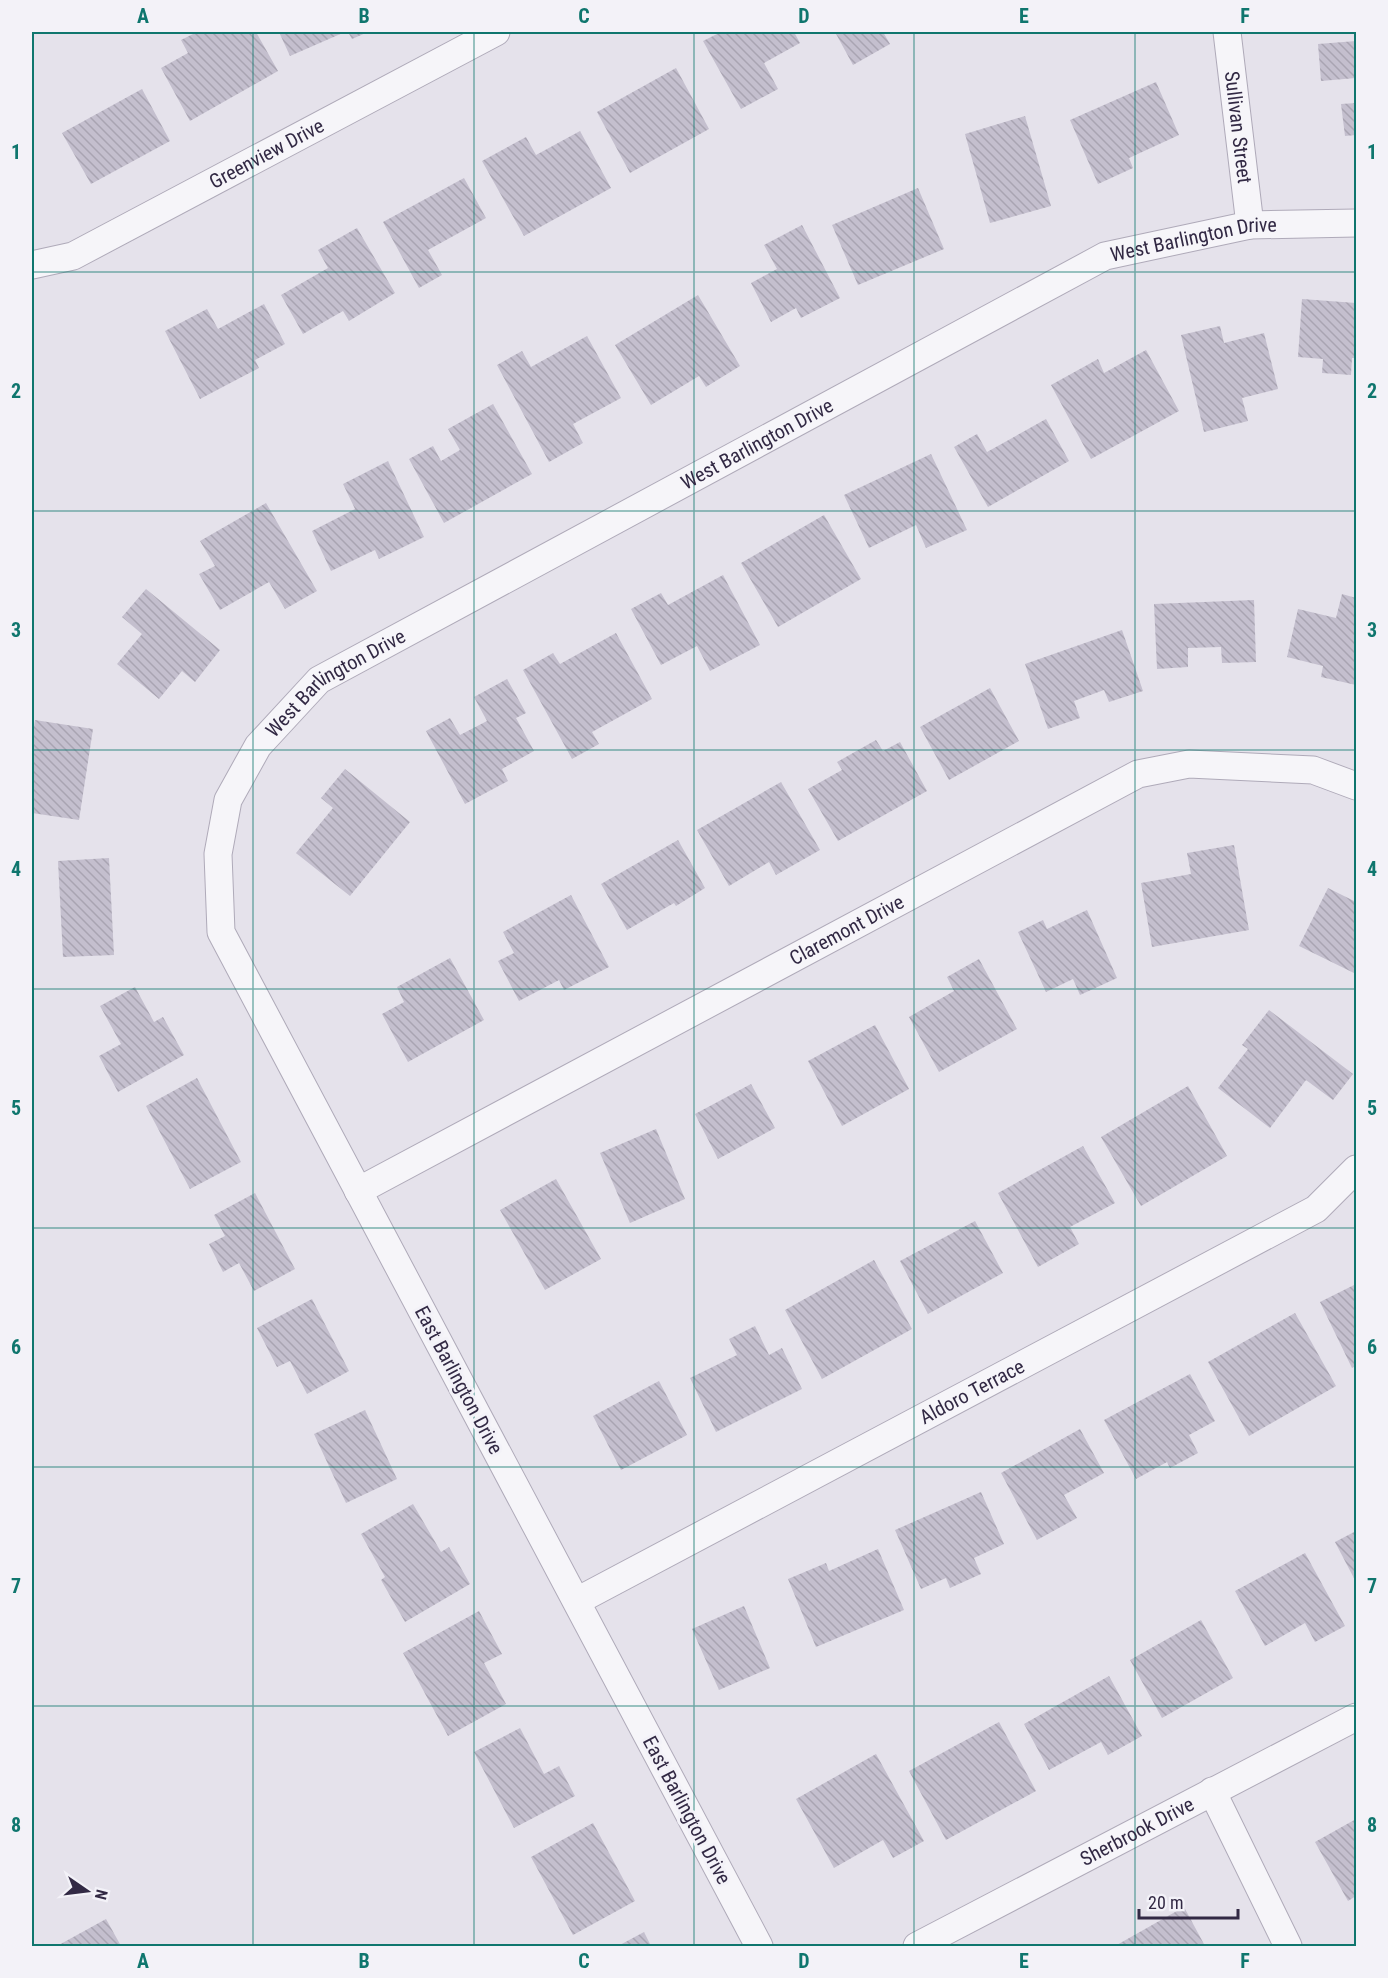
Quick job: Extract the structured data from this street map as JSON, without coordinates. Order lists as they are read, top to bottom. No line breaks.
{"streets":{"street":["Sullivan Street","Greenview Drive","West Barlington Drive","Claremont Drive","East Barlington Drive","Aldoro Terrace","Sherbrook Drive"]},"crossings":[["Sullivan Street","West Barlington Drive"],["West Barlington Drive","East Barlington Drive"],["Claremont Drive","East Barlington Drive"],["East Barlington Drive","Aldoro Terrace"]],"scale_bar":"20 m","north":"right","grid":{"columns":["A","B","C","D","E","F"],"rows":["1","2","3","4","5","6","7","8"]}}
